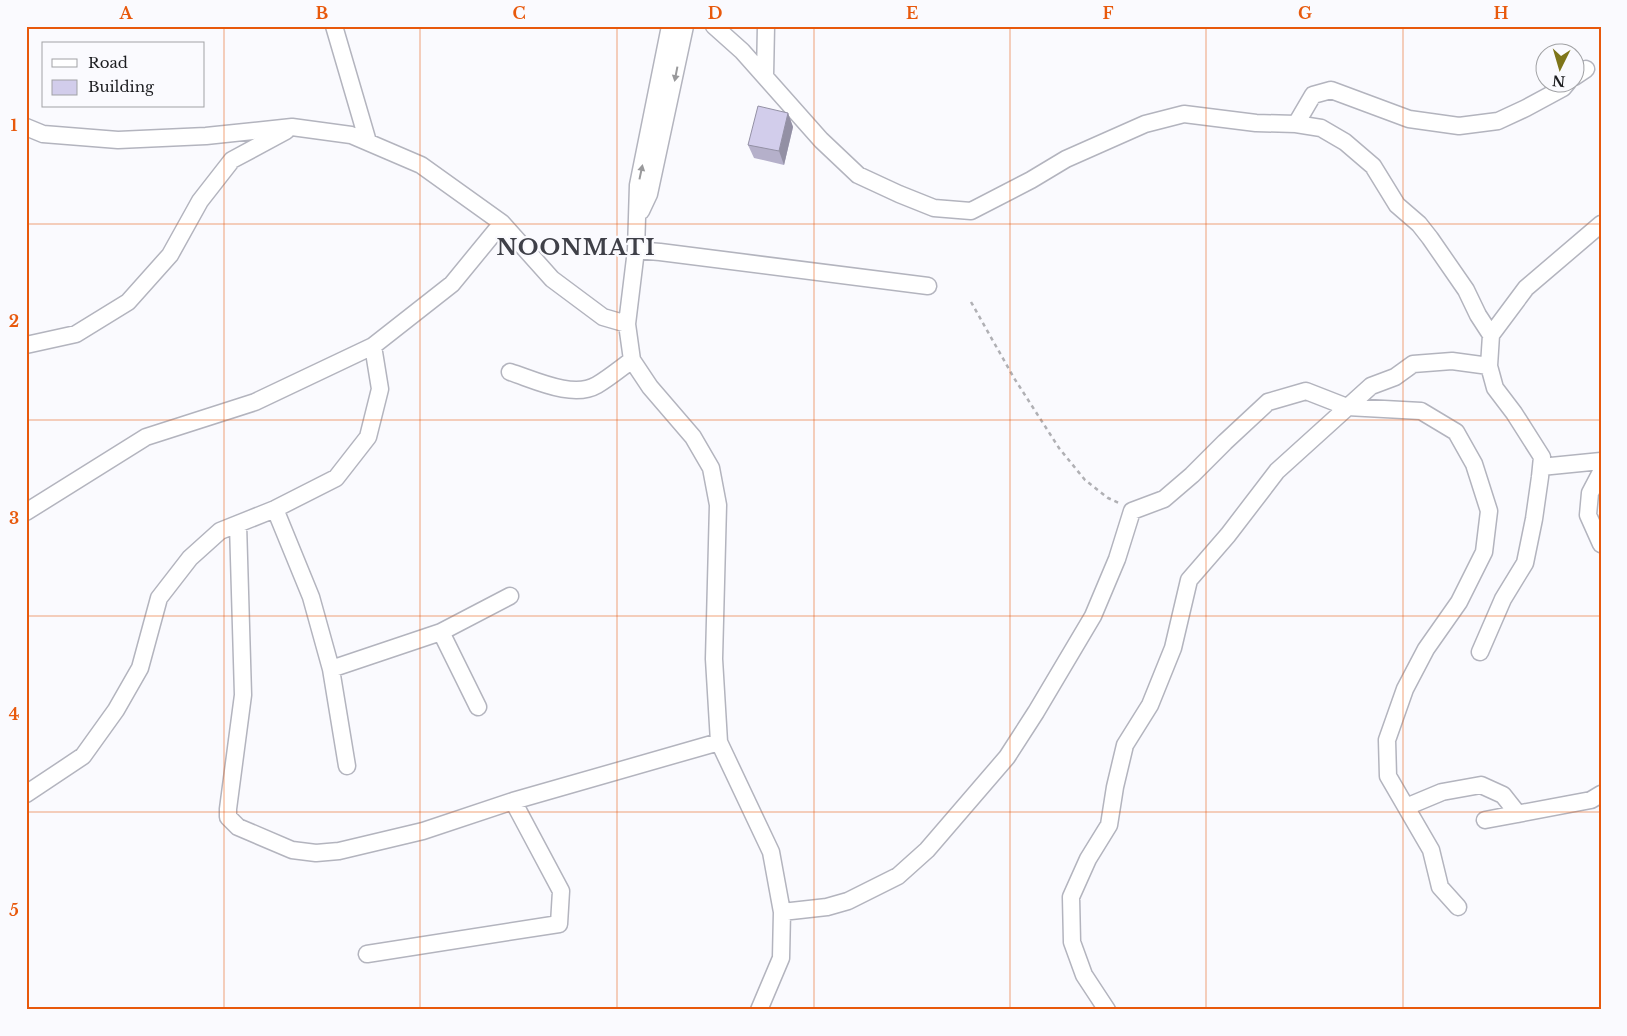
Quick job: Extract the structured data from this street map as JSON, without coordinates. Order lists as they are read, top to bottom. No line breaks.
{"districts":["NOONMATI"],"legend":["Road","Building"],"north":"bottom","grid":{"columns":["A","B","C","D","E","F","G","H"],"rows":["1","2","3","4","5"]}}
